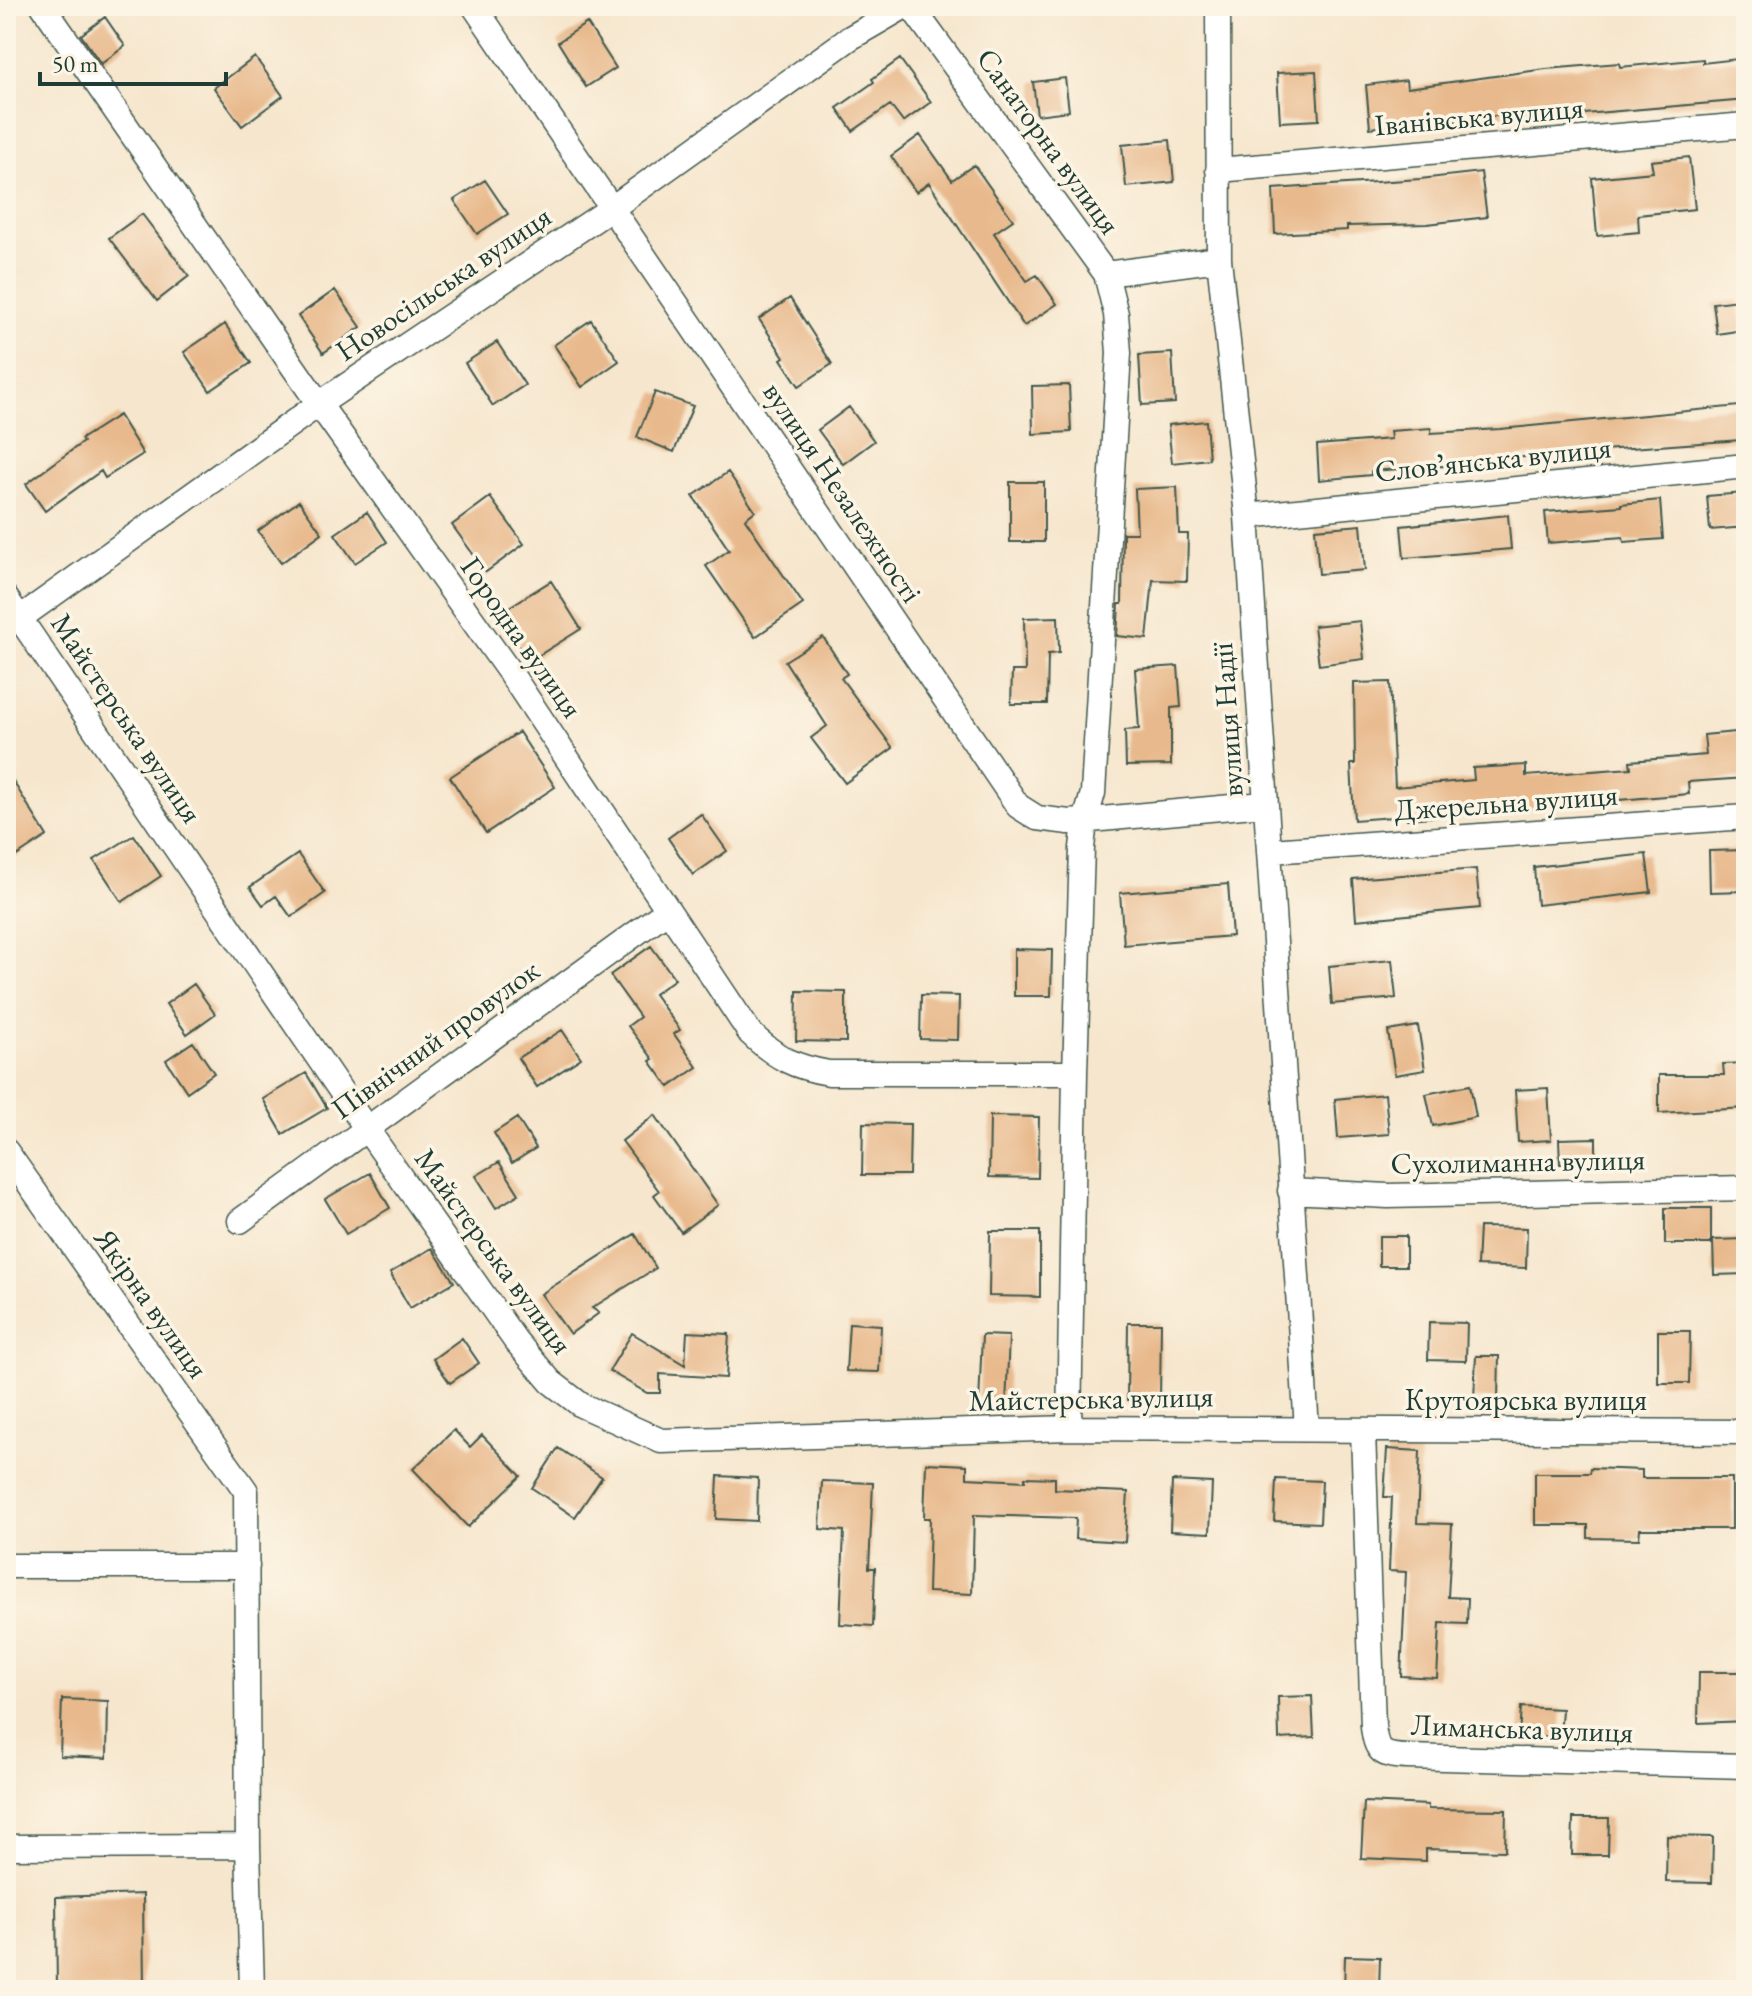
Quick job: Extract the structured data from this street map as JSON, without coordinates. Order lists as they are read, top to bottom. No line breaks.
{"streets":{"street":["Іванівська вулиця","Санаторна вулиця","Новосільська вулиця","Словʼянська вулиця","вулиця Незалежності","Городна вулиця","Майстерська вулиця","вулиця Надії","Джерельна вулиця","Північний провулок","Сухолиманна вулиця","Якірна вулиця","Крутоярська вулиця","Лиманська вулиця"]},"crossings":[["Іванівська вулиця","вулиця Надії"],["Новосільська вулиця","вулиця Незалежності"],["Новосільська вулиця","Городна вулиця"],["Новосільська вулиця","Майстерська вулиця"],["Словʼянська вулиця","вулиця Надії"],["вулиця Незалежності","вулиця Надії"],["Городна вулиця","Північний провулок"],["Майстерська вулиця","вулиця Надії"],["Майстерська вулиця","Північний провулок"],["Майстерська вулиця","Крутоярська вулиця"],["вулиця Надії","Джерельна вулиця"],["вулиця Надії","Сухолиманна вулиця"],["вулиця Надії","Крутоярська вулиця"],["Крутоярська вулиця","Лиманська вулиця"]],"scale_bar":"50 m"}
